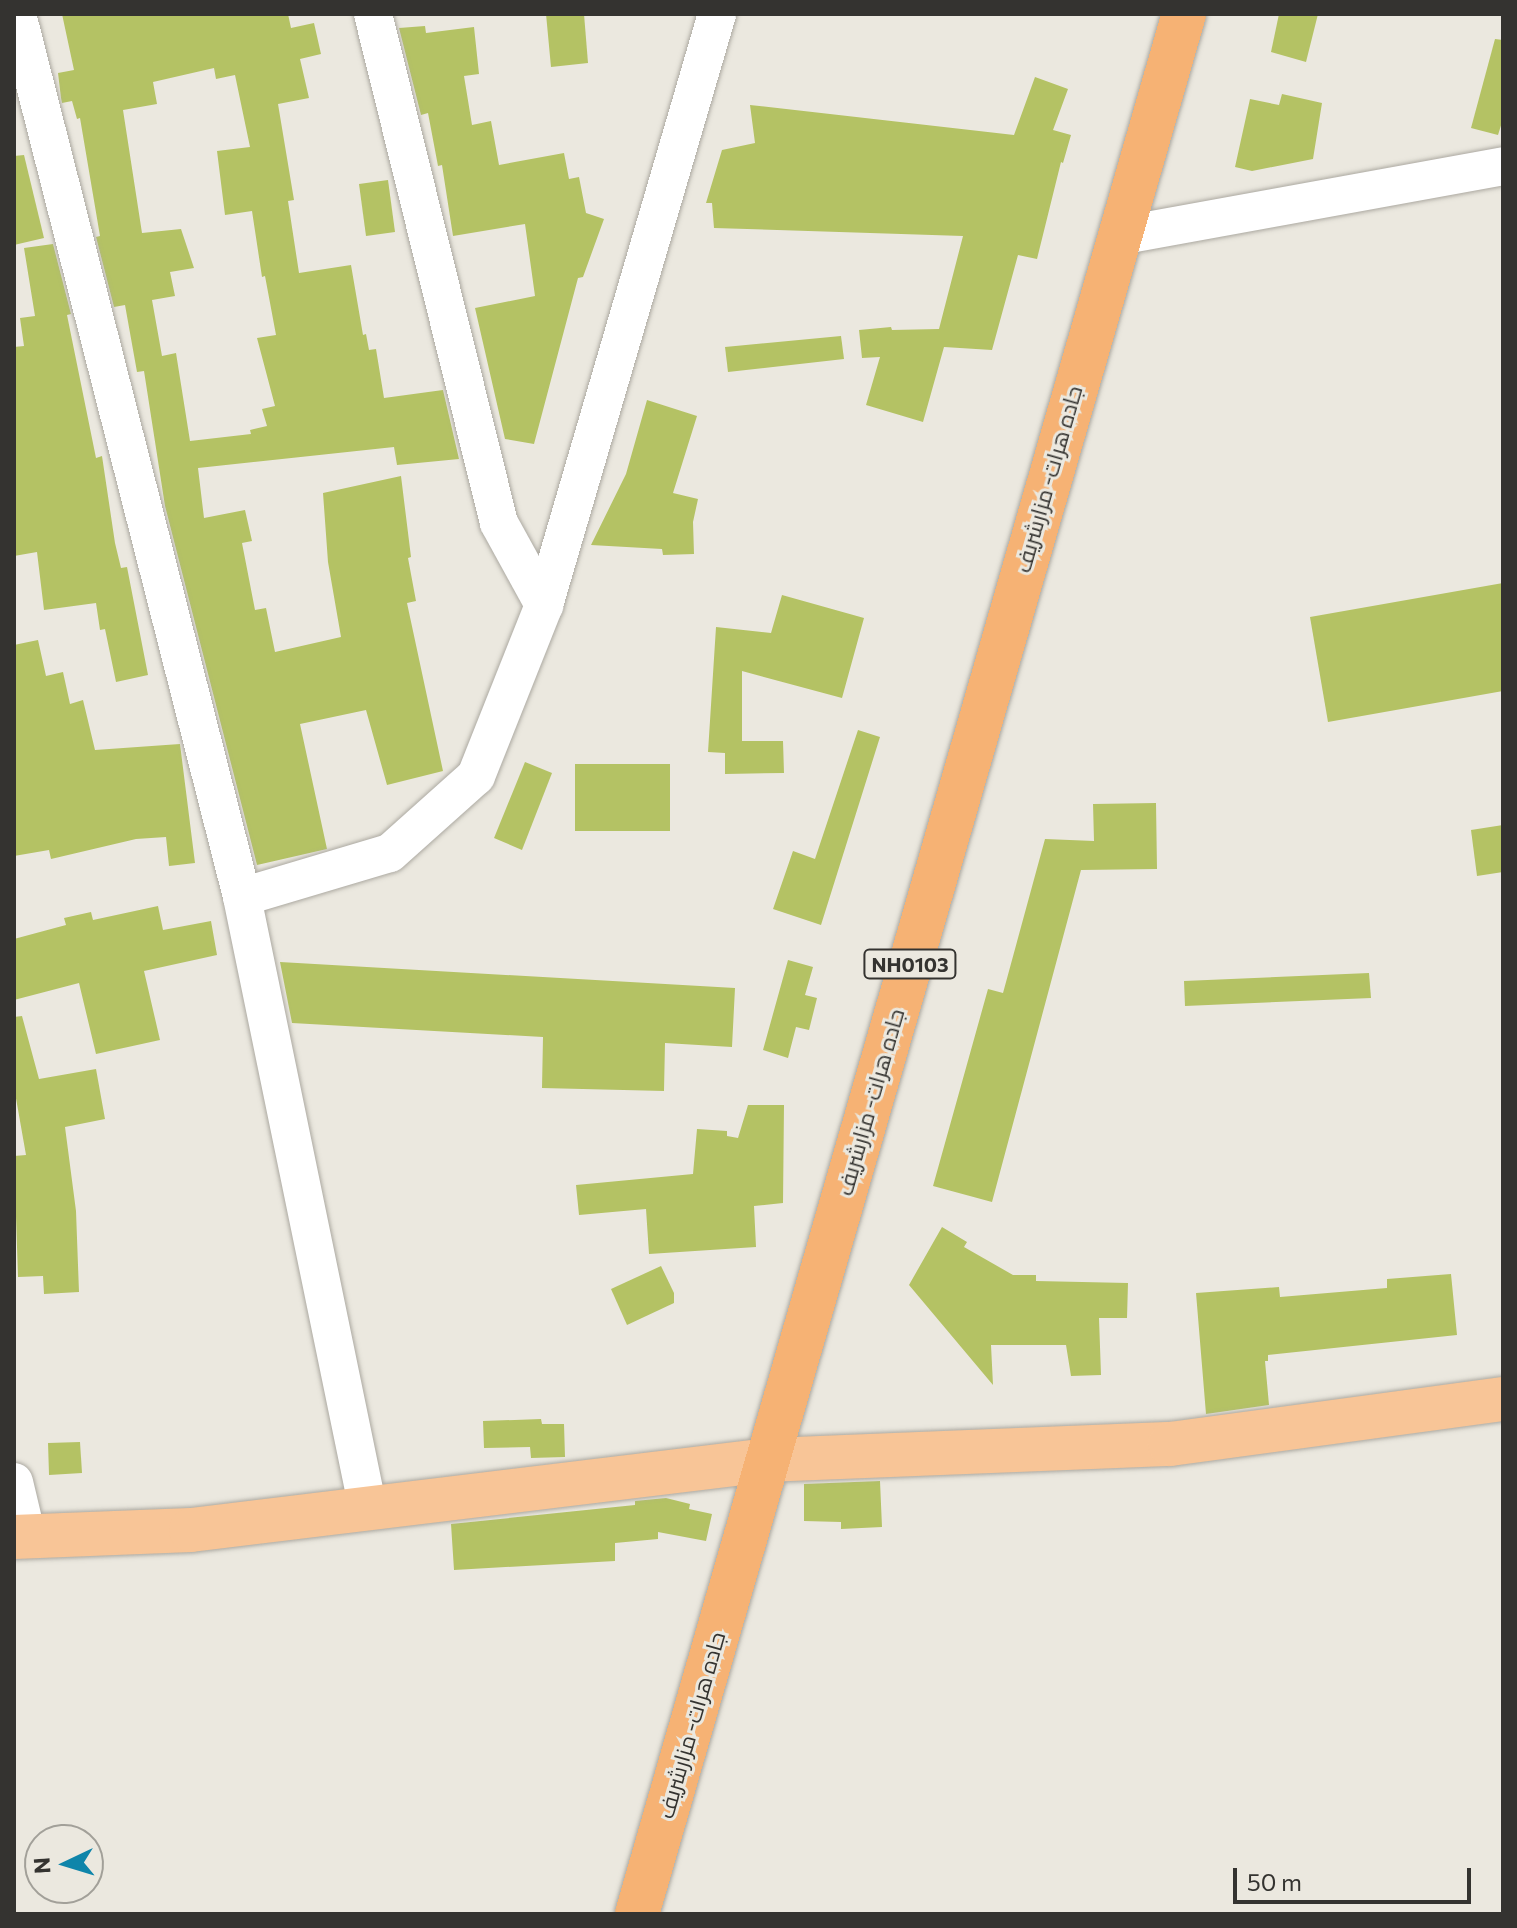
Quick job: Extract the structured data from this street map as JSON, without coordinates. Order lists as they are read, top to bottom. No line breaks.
{"streets":{"highway":["جاده هرات- مزارشریف","NH0103"]},"scale_bar":"50 m","north":"left"}
